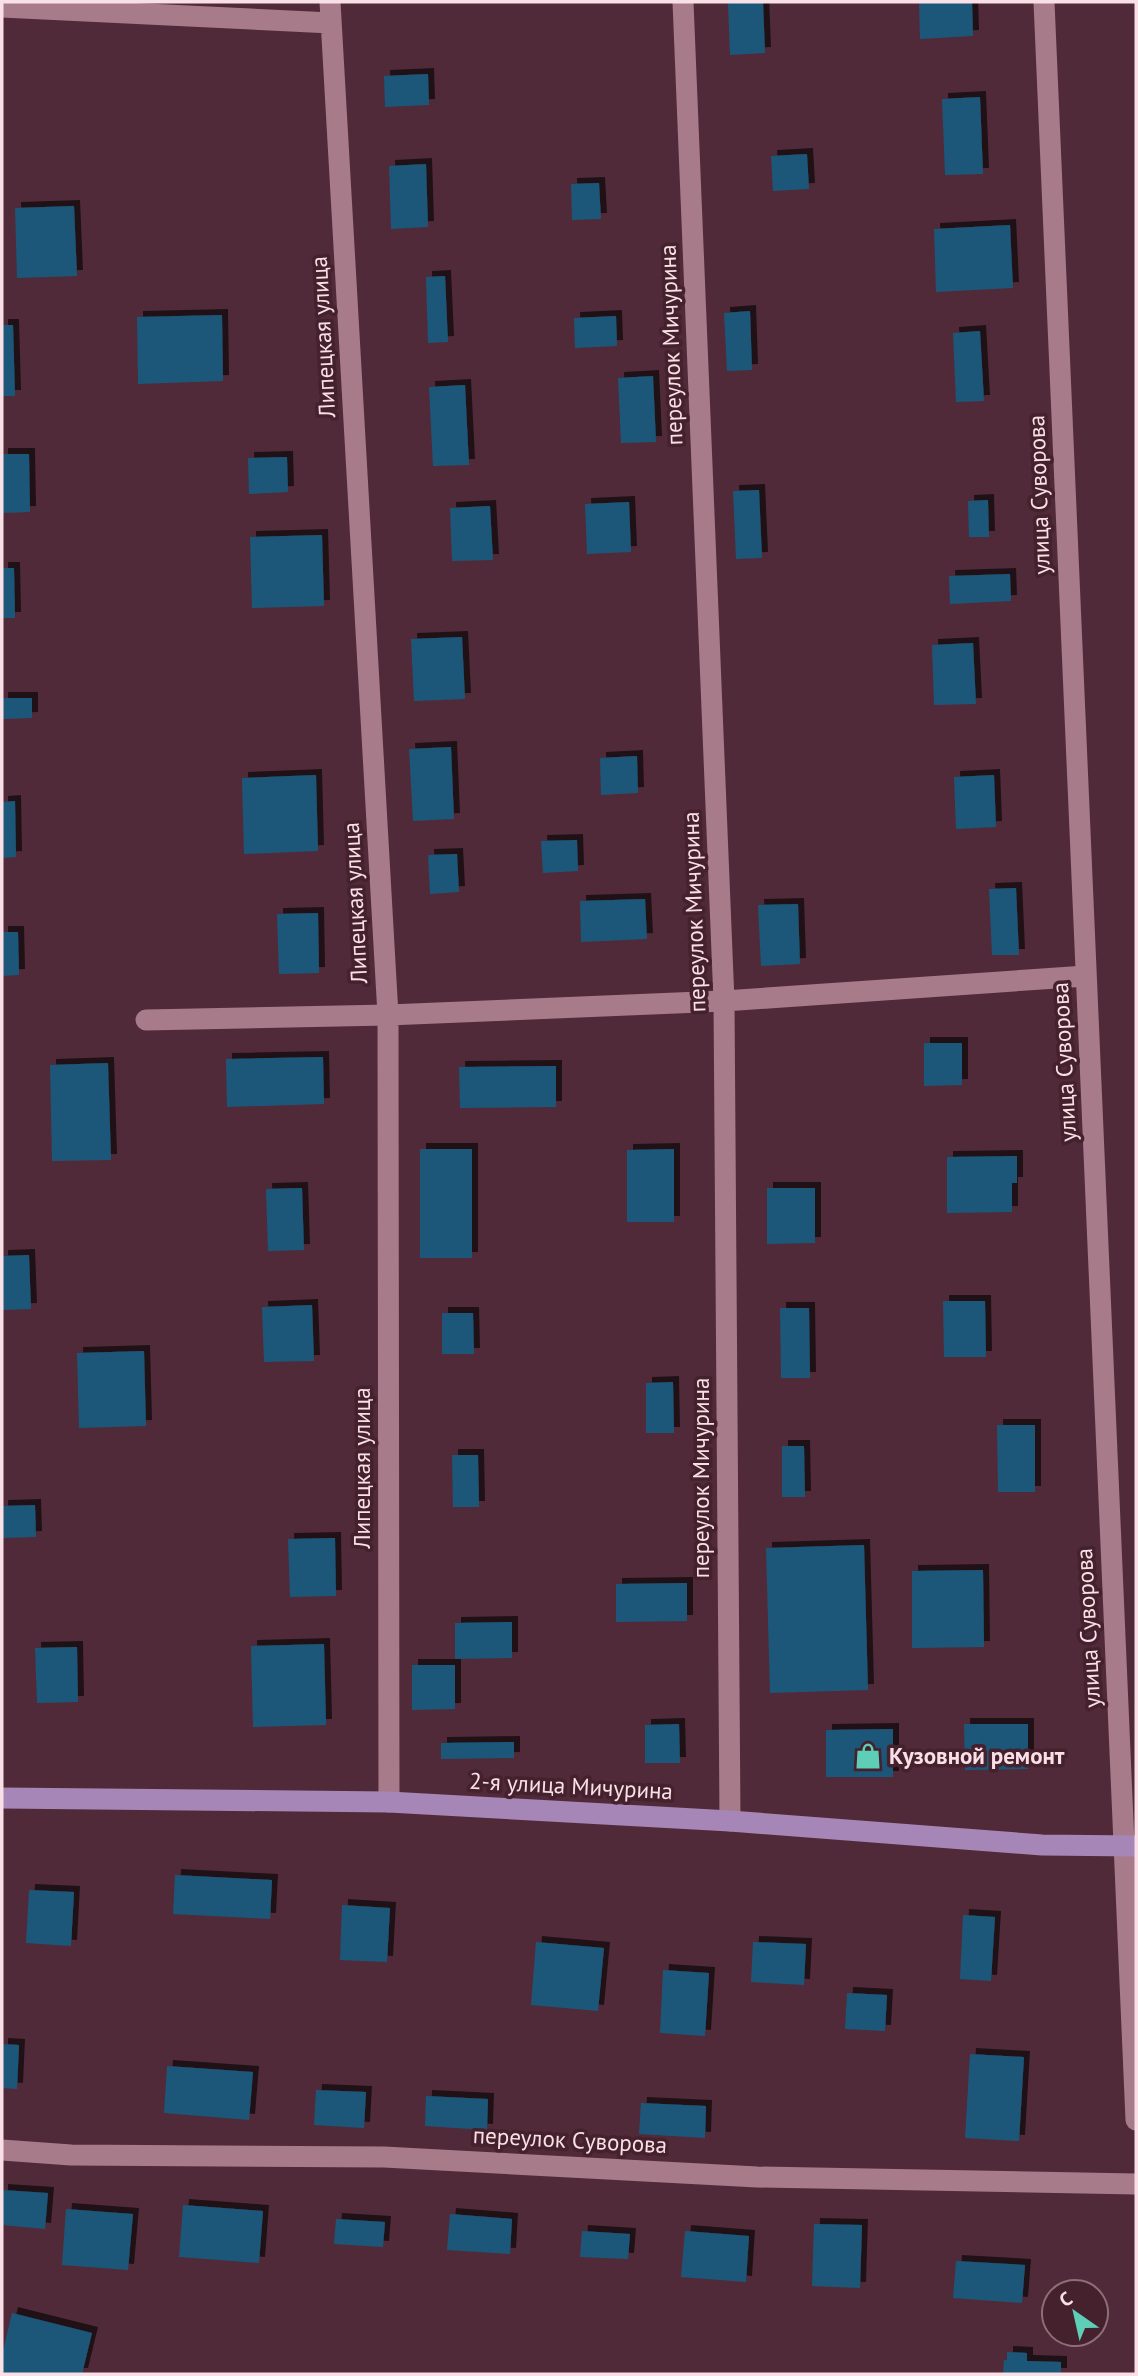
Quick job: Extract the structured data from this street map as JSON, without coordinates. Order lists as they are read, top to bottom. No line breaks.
{"streets":{"main road":["2-я улица Мичурина"],"street":["Липецкая улица","переулок Мичурина","улица Суворова","переулок Суворова"]},"crossings":[["Липецкая улица","2-я улица Мичурина"],["переулок Мичурина","2-я улица Мичурина"],["улица Суворова","2-я улица Мичурина"]],"places":{"shop":["Кузовной ремонт"]},"north":"top left"}
